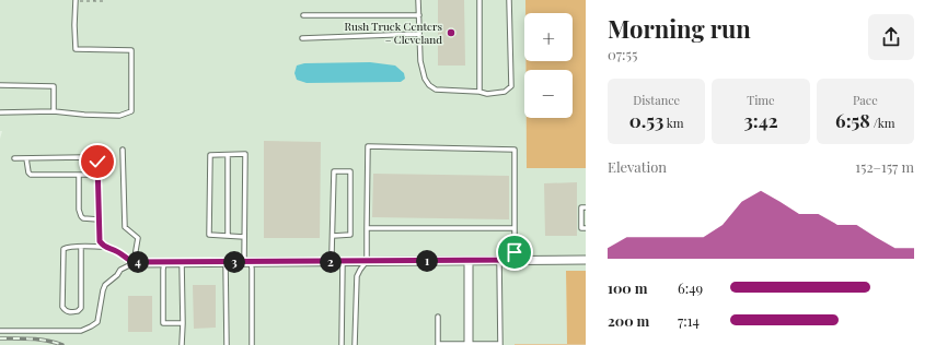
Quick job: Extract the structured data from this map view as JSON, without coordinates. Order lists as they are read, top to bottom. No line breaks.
{"places":["Rush Truck Centers – Cleveland"],"page":{"heading":["Morning run","07:55"],"map_buttons":["+","−"],"stats":[["Distance","0.53 km"],["Time","3:42"],["Pace","6:58 /km"]],"chart":["Elevation","152–157 m"],"pins":["1","2","3","4"],"list":[{"name":"100 m","note":"6:49"},{"name":"200 m","note":"7:14"}]}}
